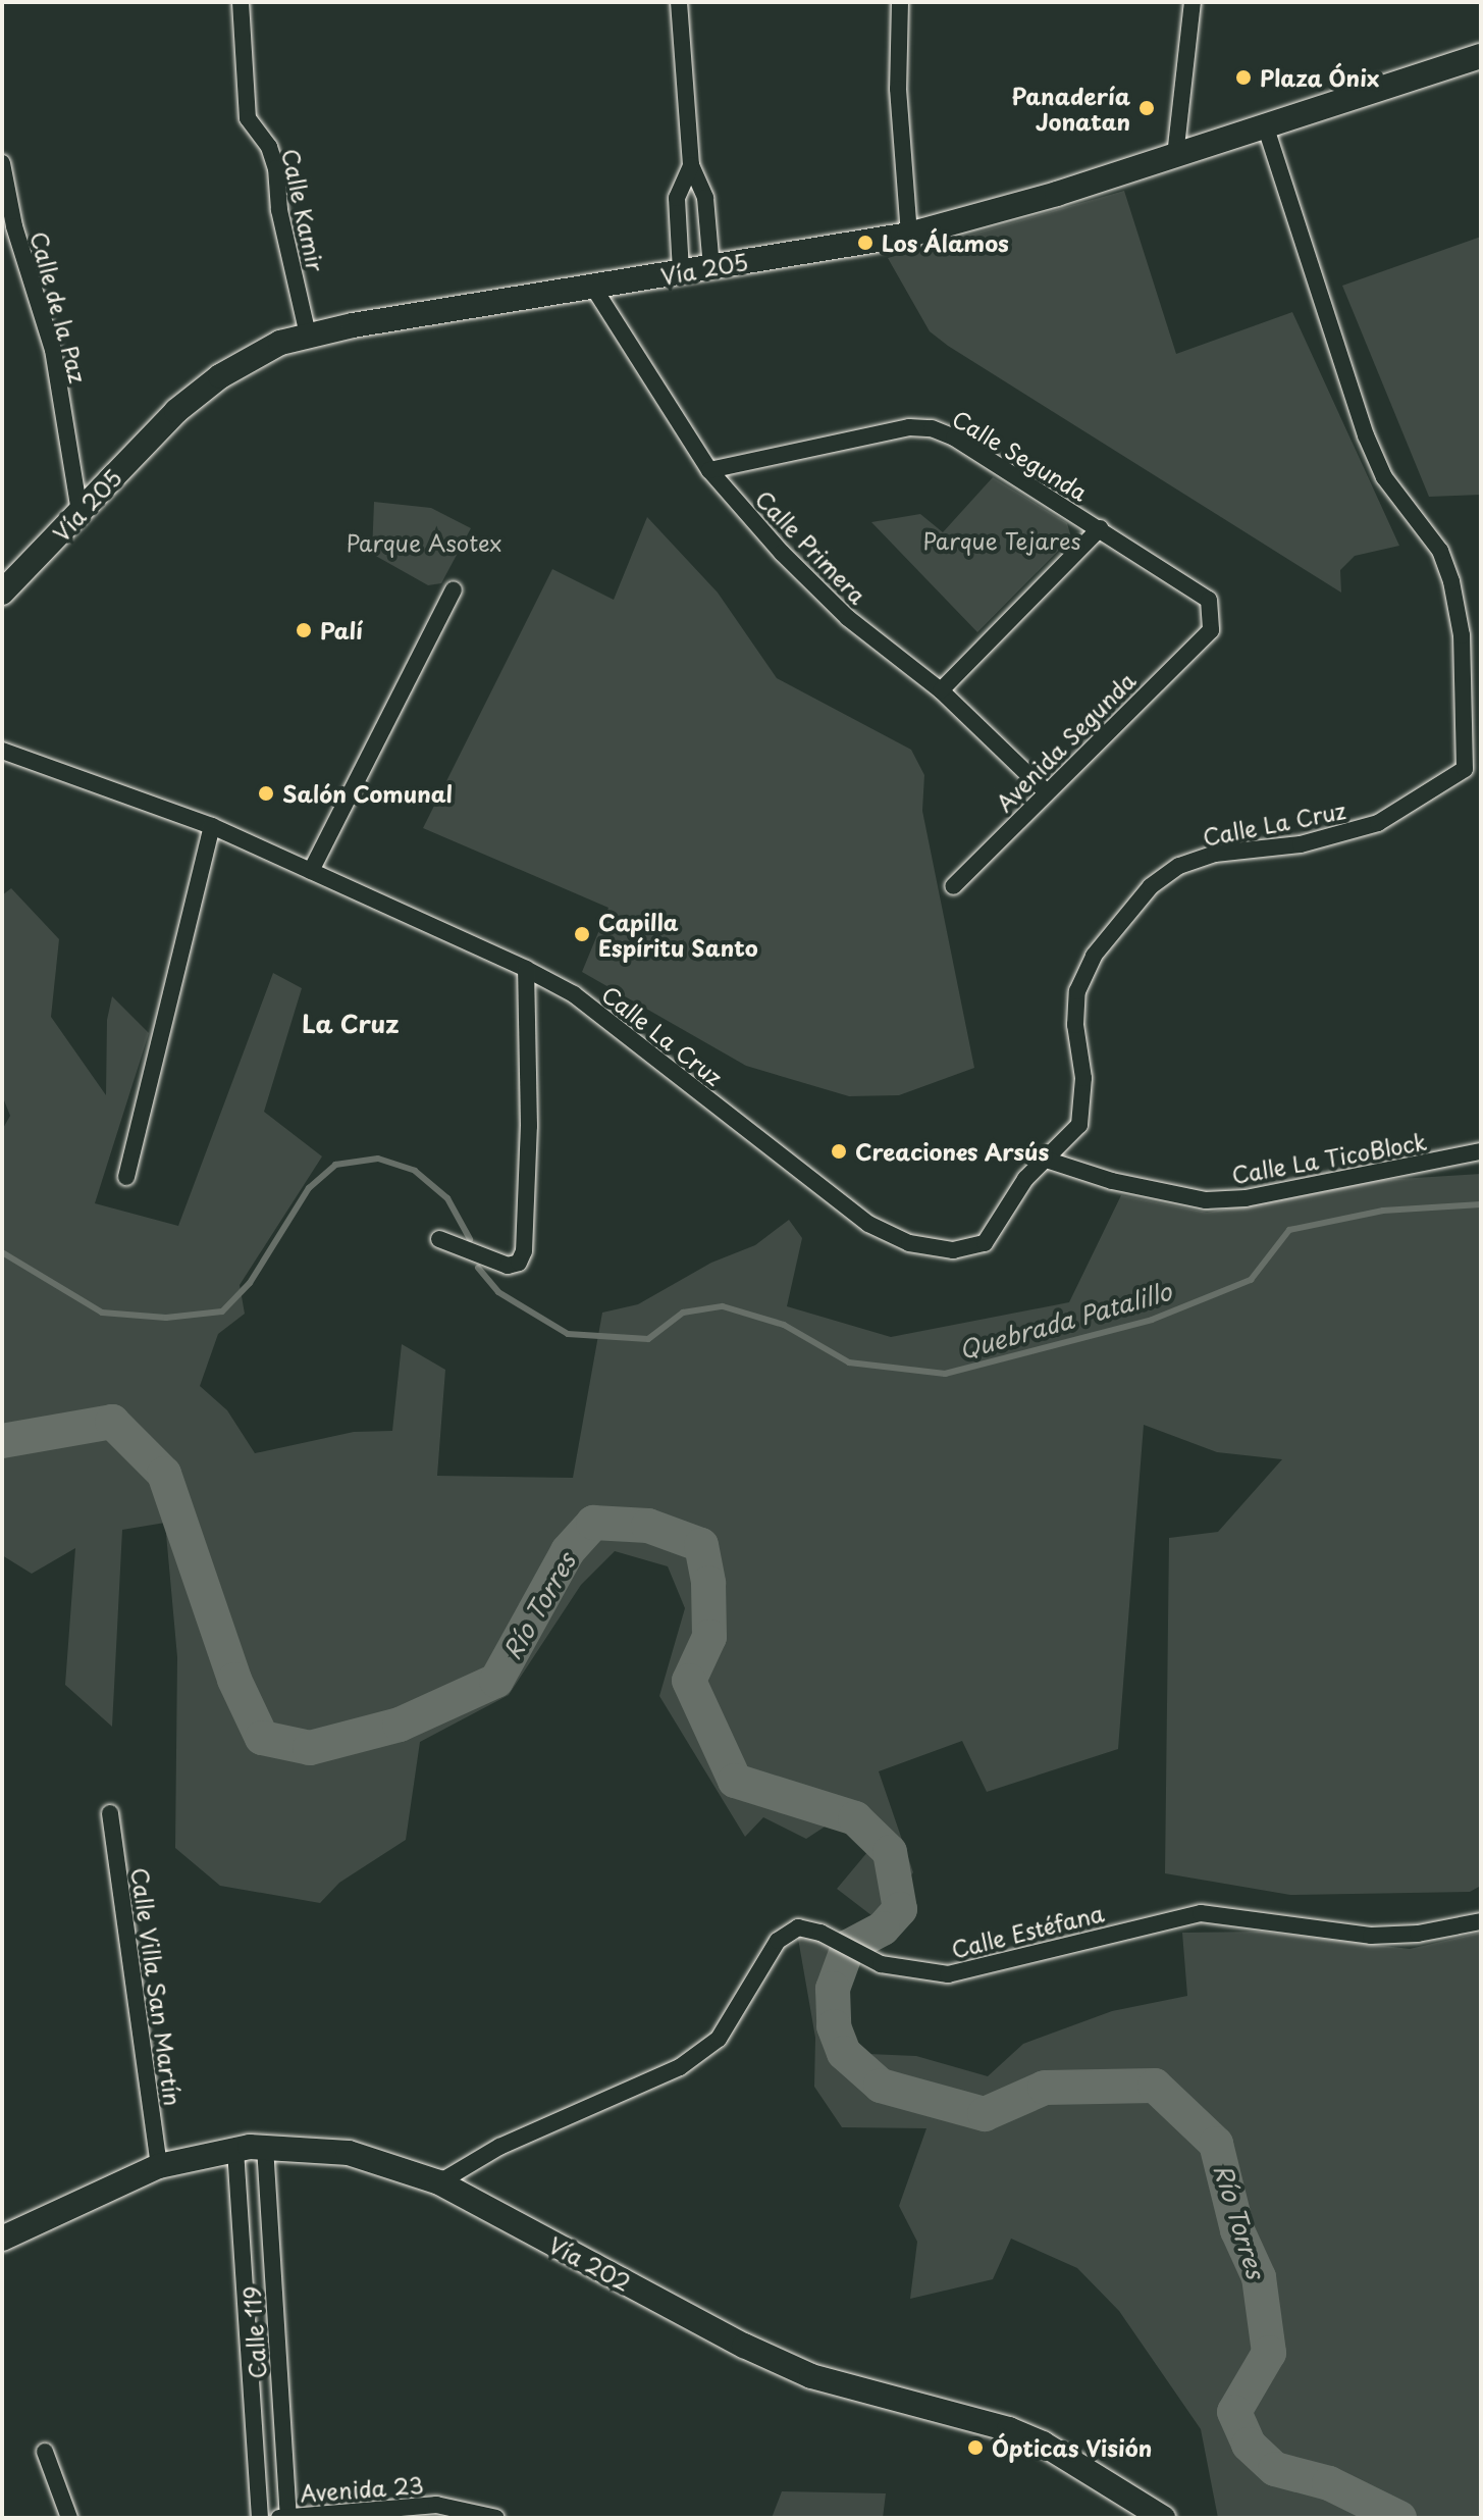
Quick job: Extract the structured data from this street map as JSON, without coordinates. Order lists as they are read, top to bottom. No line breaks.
{"streets":{"main road":["Vía 205","Vía 202"],"street":["Calle Kamir","Calle de la Paz","Calle Segunda","Calle Primera","Avenida Segunda","Calle La Cruz","Calle La TicoBlock","Calle Estéfana","Calle Villa San Martín","Calle 119","Avenida 23"]},"crossings":[["Calle Kamir","Vía 205"],["Vía 205","Calle de la Paz"],["Vía 205","Calle Primera"],["Vía 205","Calle La Cruz"],["Calle Segunda","Calle Primera"],["Calle Segunda","Avenida Segunda"],["Calle Primera","Avenida Segunda"],["Calle La Cruz","Calle La TicoBlock"],["Calle Estéfana","Vía 202"],["Calle Villa San Martín","Vía 202"],["Vía 202","Calle 119"],["Calle 119","Avenida 23"]],"districts":["La Cruz"],"water":["Quebrada Patalillo","Río Torres"],"parks":["Parque Tejares","Parque Asotex"],"places":["Plaza Ónix","Panadería Jonatan","Los Álamos","Palí","Salón Comunal","Capilla Espíritu Santo","Creaciones Arsús","Ópticas Visión"]}
